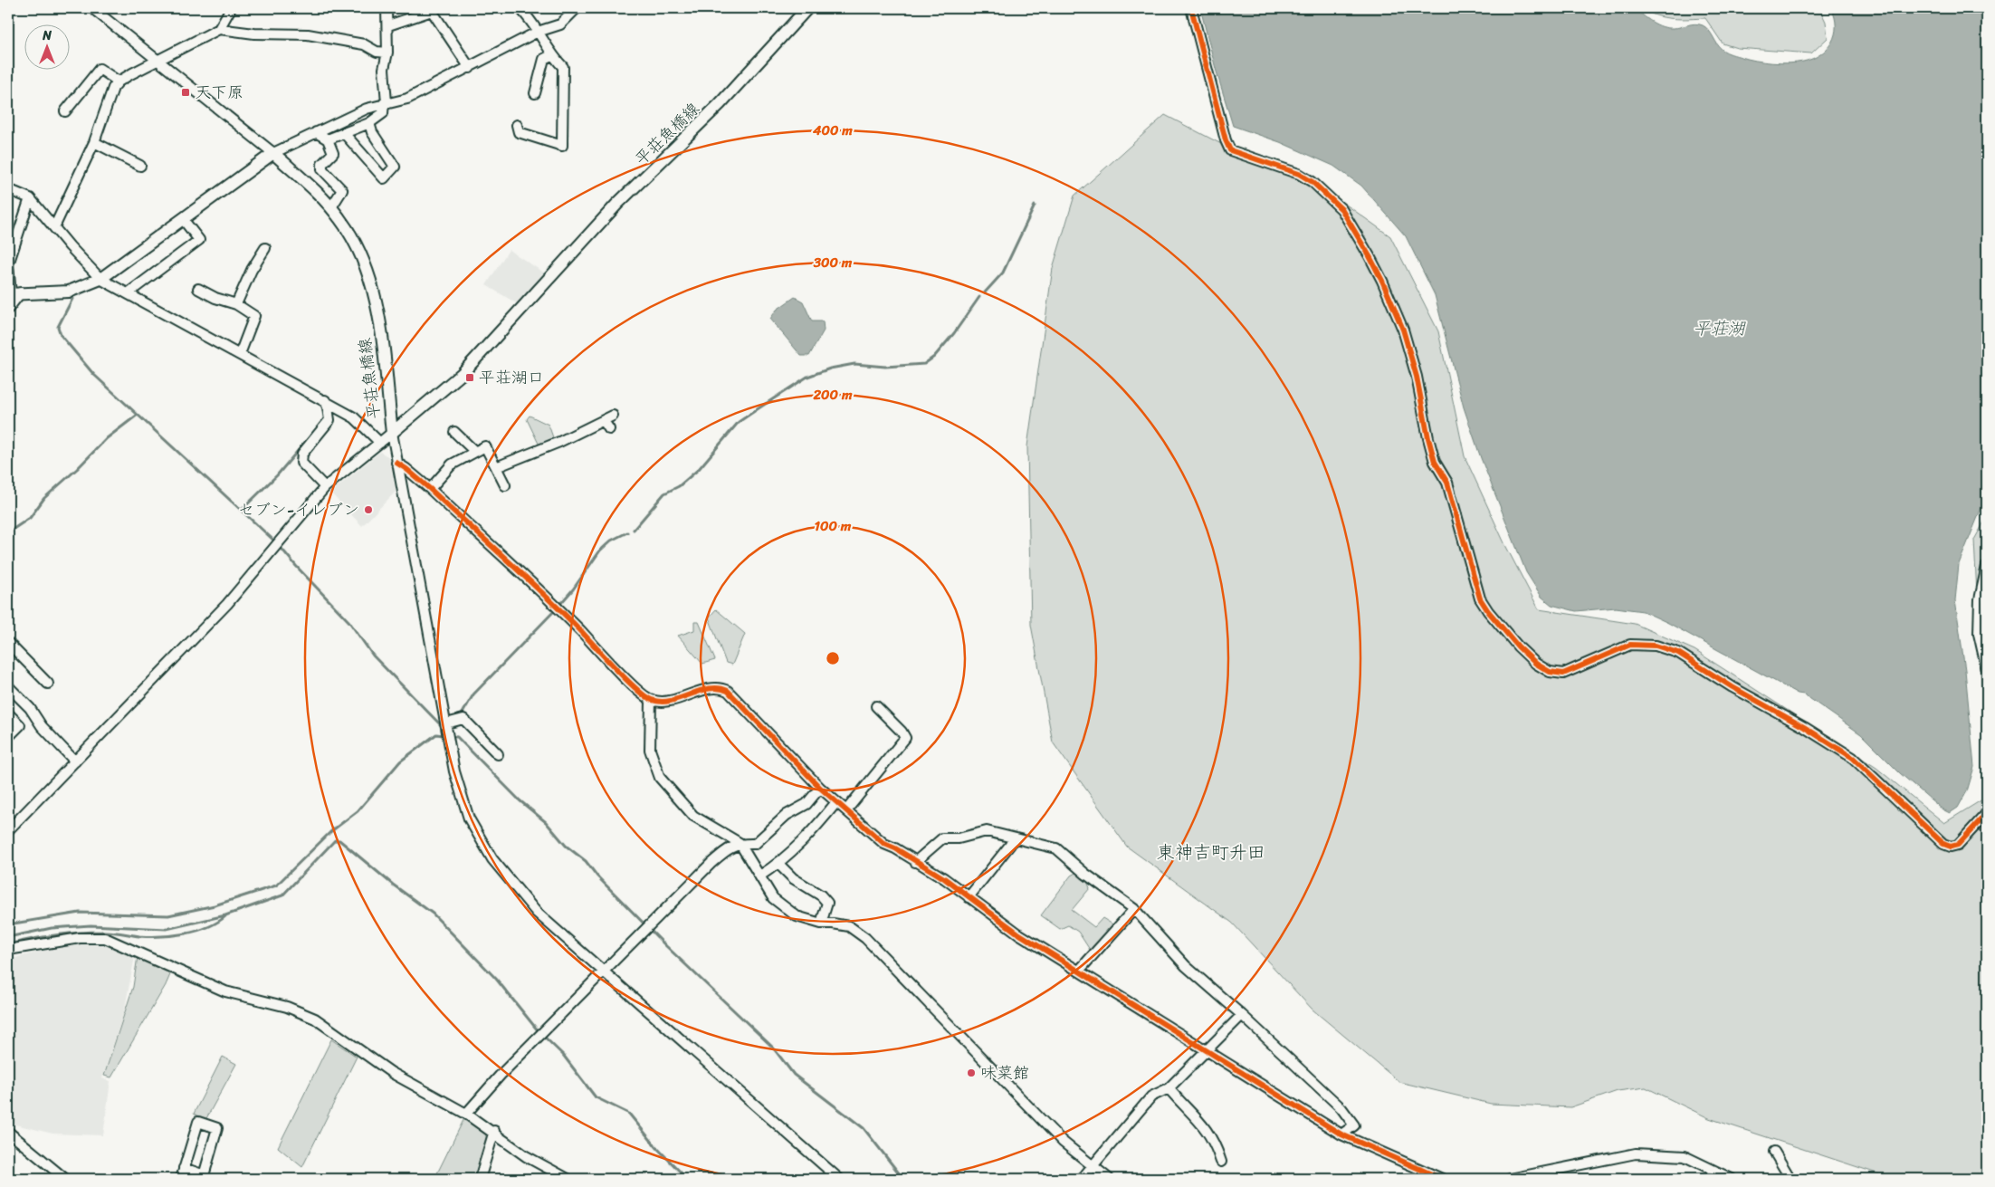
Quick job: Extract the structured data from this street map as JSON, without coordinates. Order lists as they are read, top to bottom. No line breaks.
{"streets":{"main road":["平荘魚橋線"]},"districts":["東神吉町升田"],"water":["平荘湖"],"places":{"transit":["天下原","平荘湖口"],"other":["セブン-イレブン","味菜館"]},"north":"top","rings":["400 m","300 m","200 m","100 m"]}
